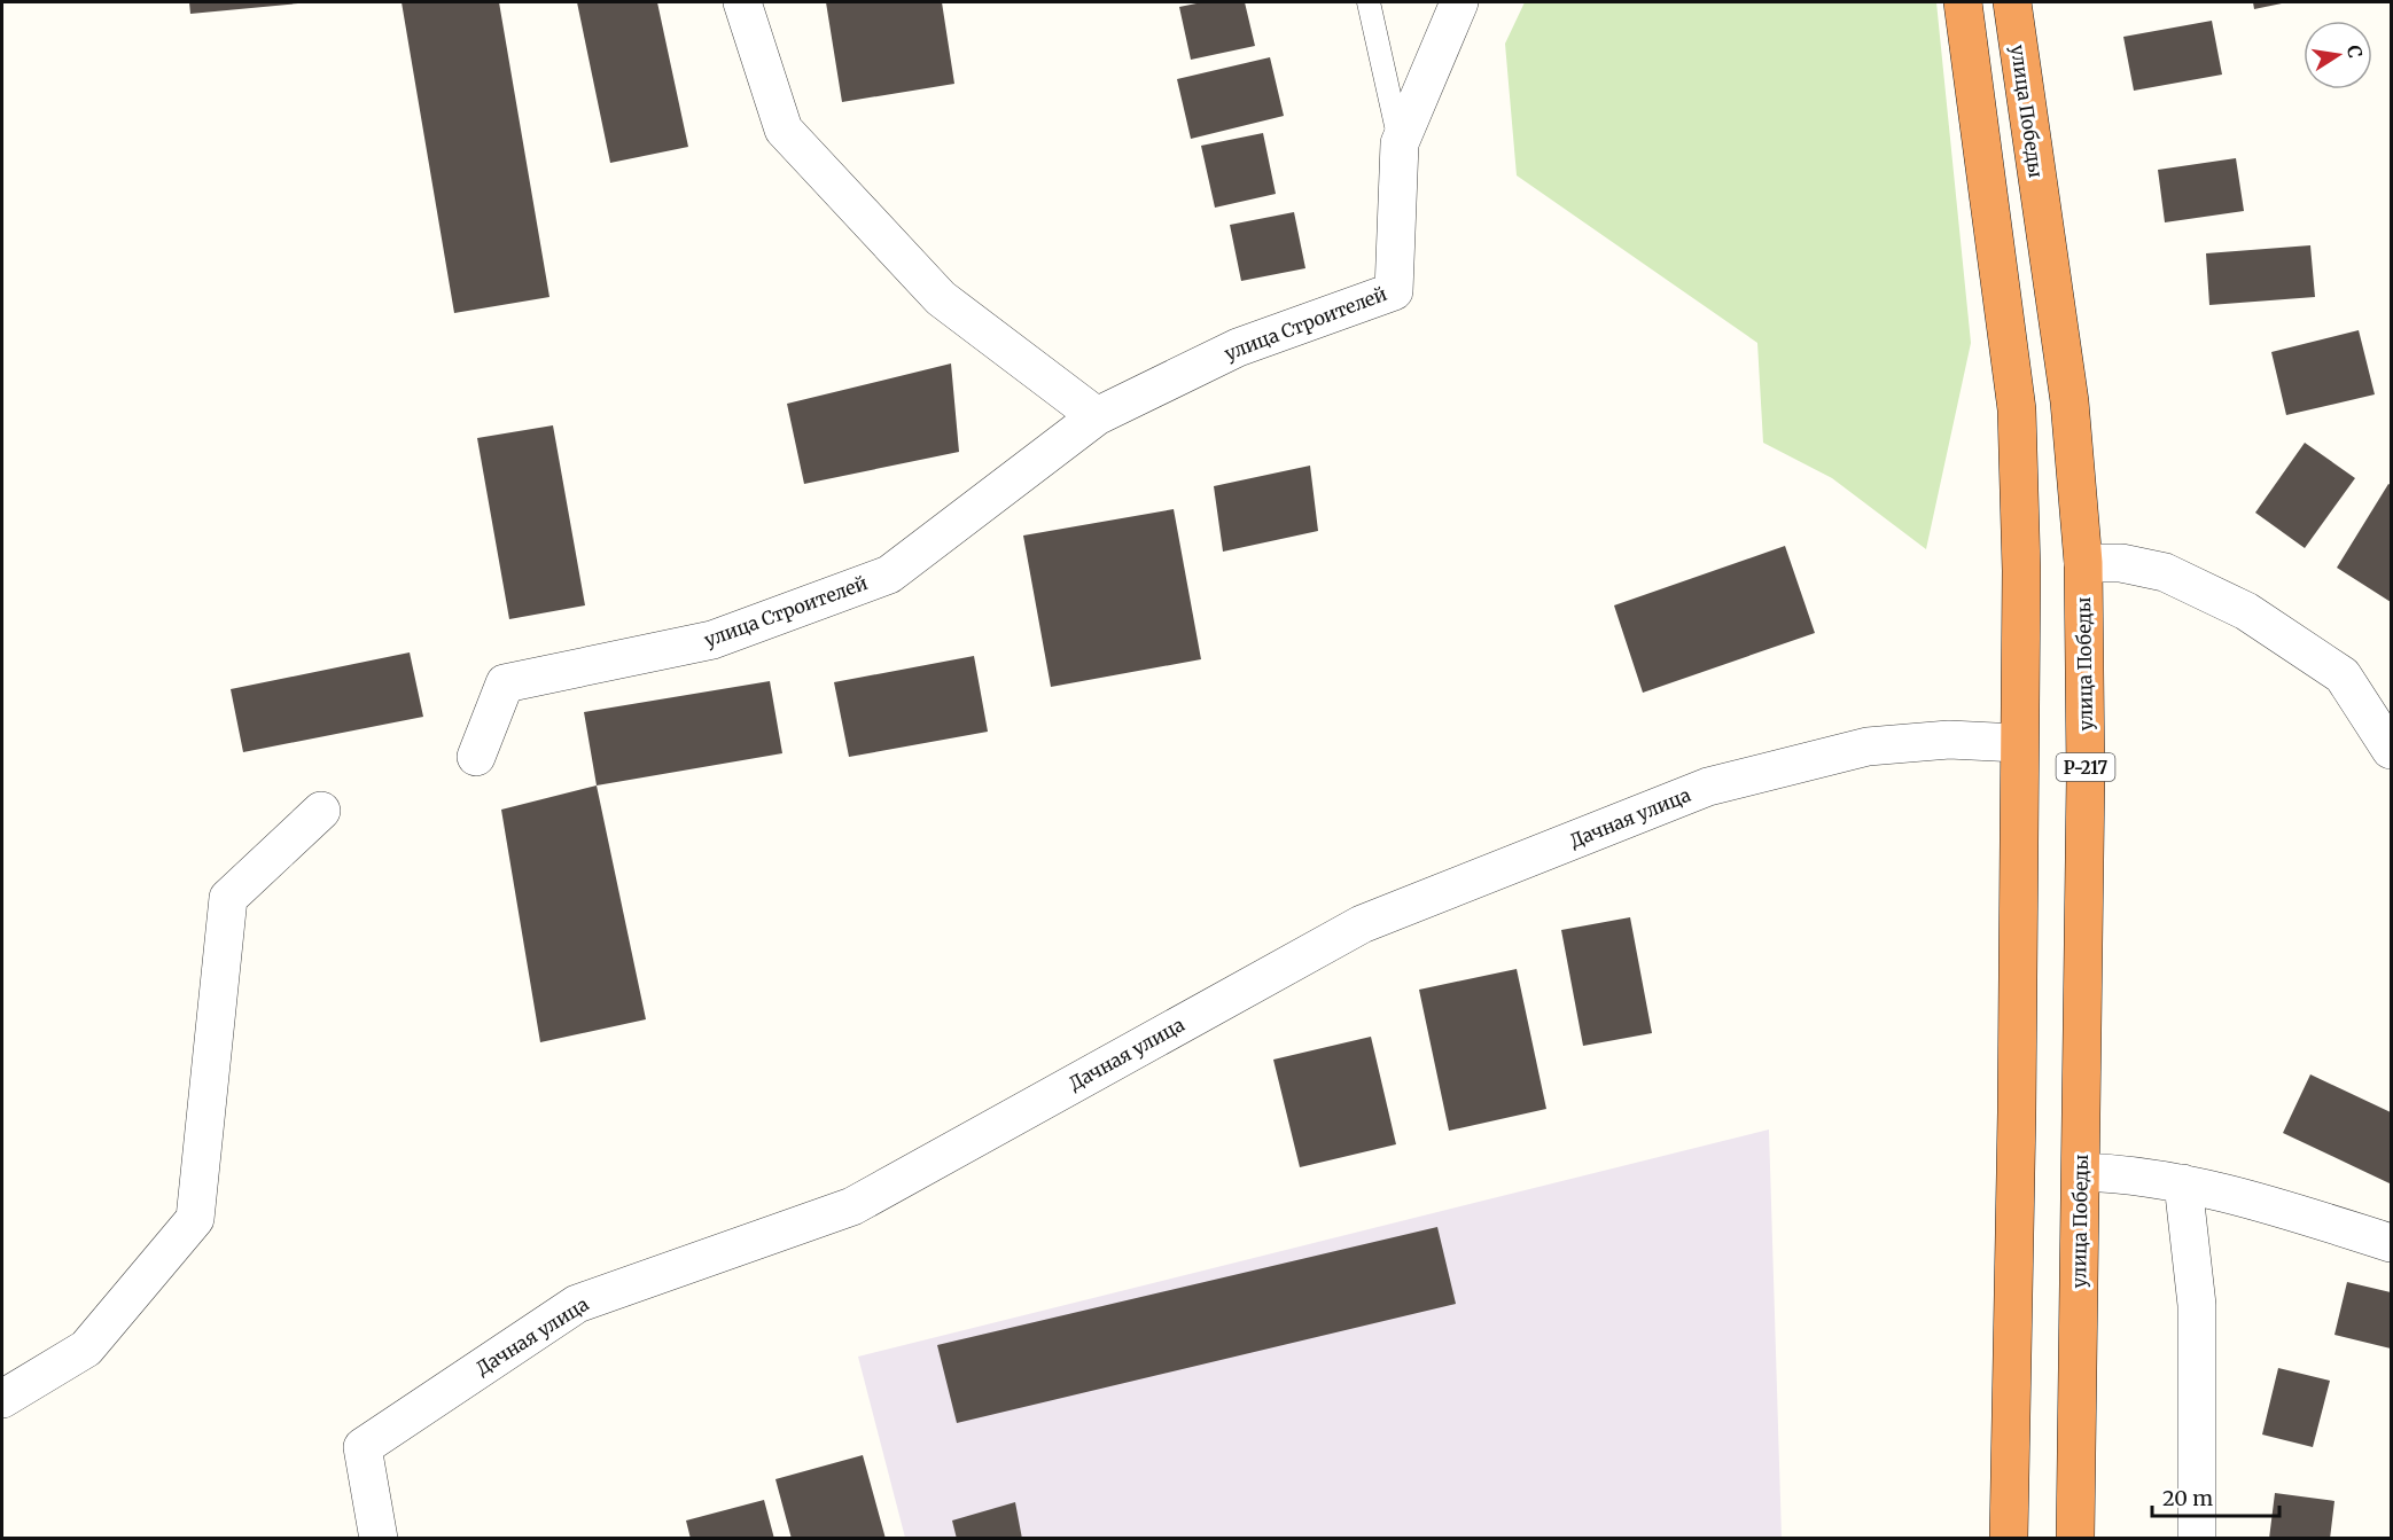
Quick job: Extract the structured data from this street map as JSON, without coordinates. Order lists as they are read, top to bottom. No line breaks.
{"streets":{"highway":["улица Победы","Р-217"],"street":["улица Строителей","Дачная улица"]},"scale_bar":"20 m","north":"right"}
